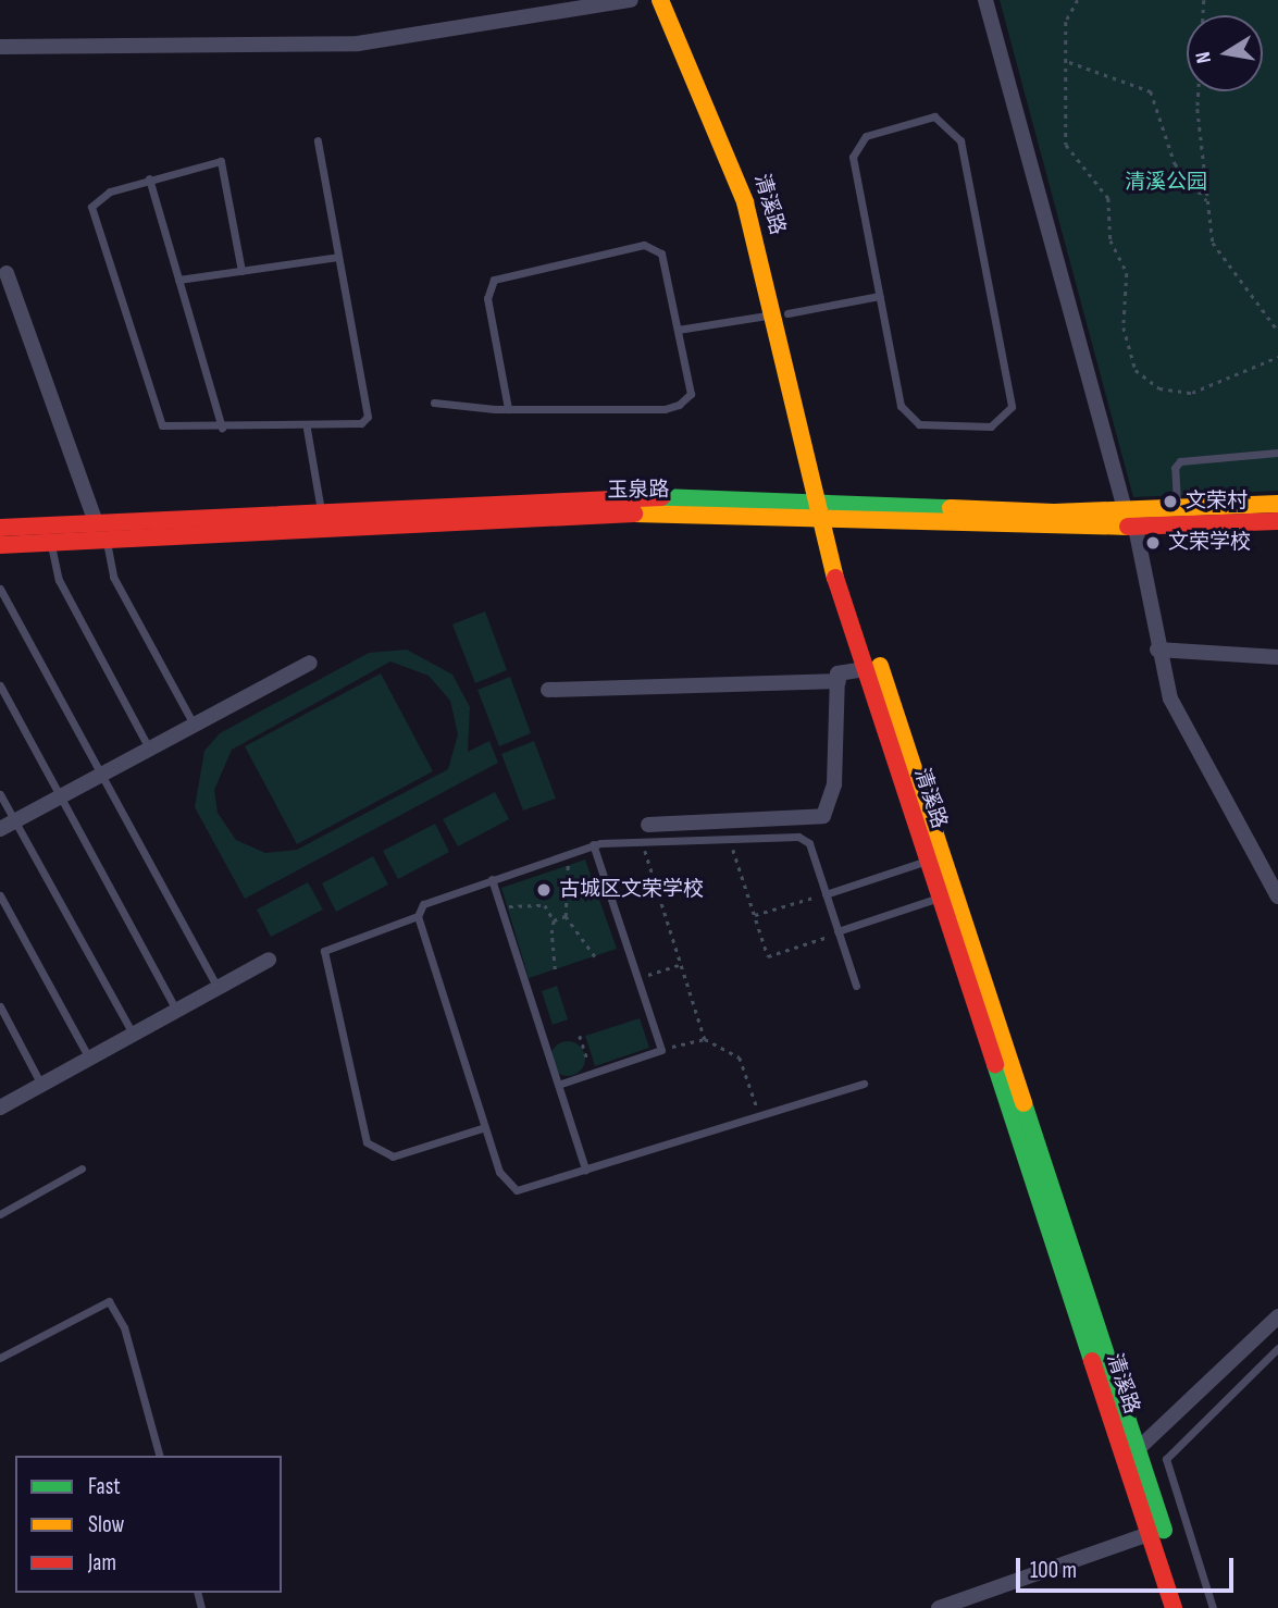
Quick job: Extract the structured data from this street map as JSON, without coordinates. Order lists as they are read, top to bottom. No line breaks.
{"streets":{"street":["清溪路","玉泉路"]},"crossings":[["清溪路","玉泉路"]],"parks":["清溪公园"],"places":["文荣村","文荣学校","古城区文荣学校"],"legend":["Fast","Slow","Jam"],"scale_bar":"100 m","north":"left"}
